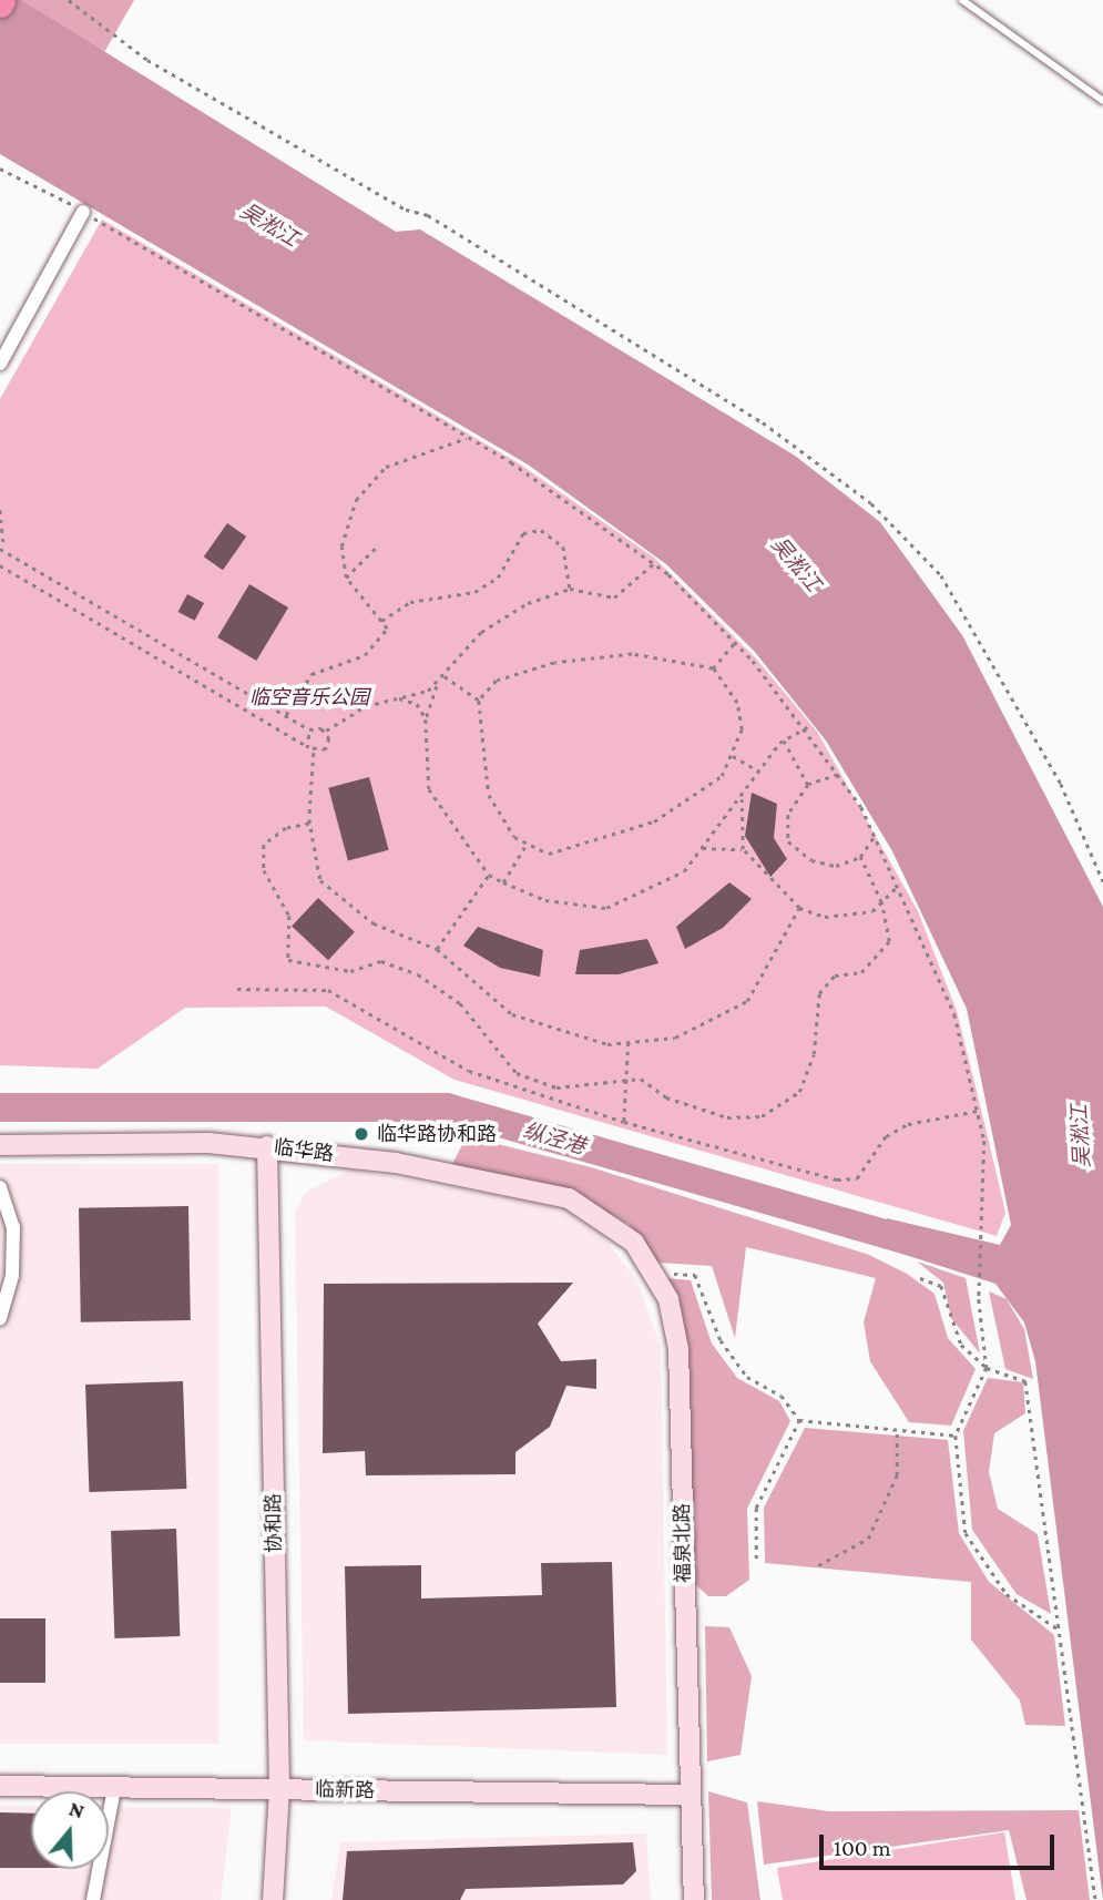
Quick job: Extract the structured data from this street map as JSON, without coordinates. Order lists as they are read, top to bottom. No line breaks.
{"streets":{"street":["临华路","协和路","福泉北路","临新路"]},"crossings":[["临华路","协和路"],["临华路","福泉北路"],["协和路","临新路"],["福泉北路","临新路"]],"water":["吴淞江","纵泾港"],"parks":["临空音乐公园"],"places":["临华路协和路"],"scale_bar":"100 m","north":"top"}
